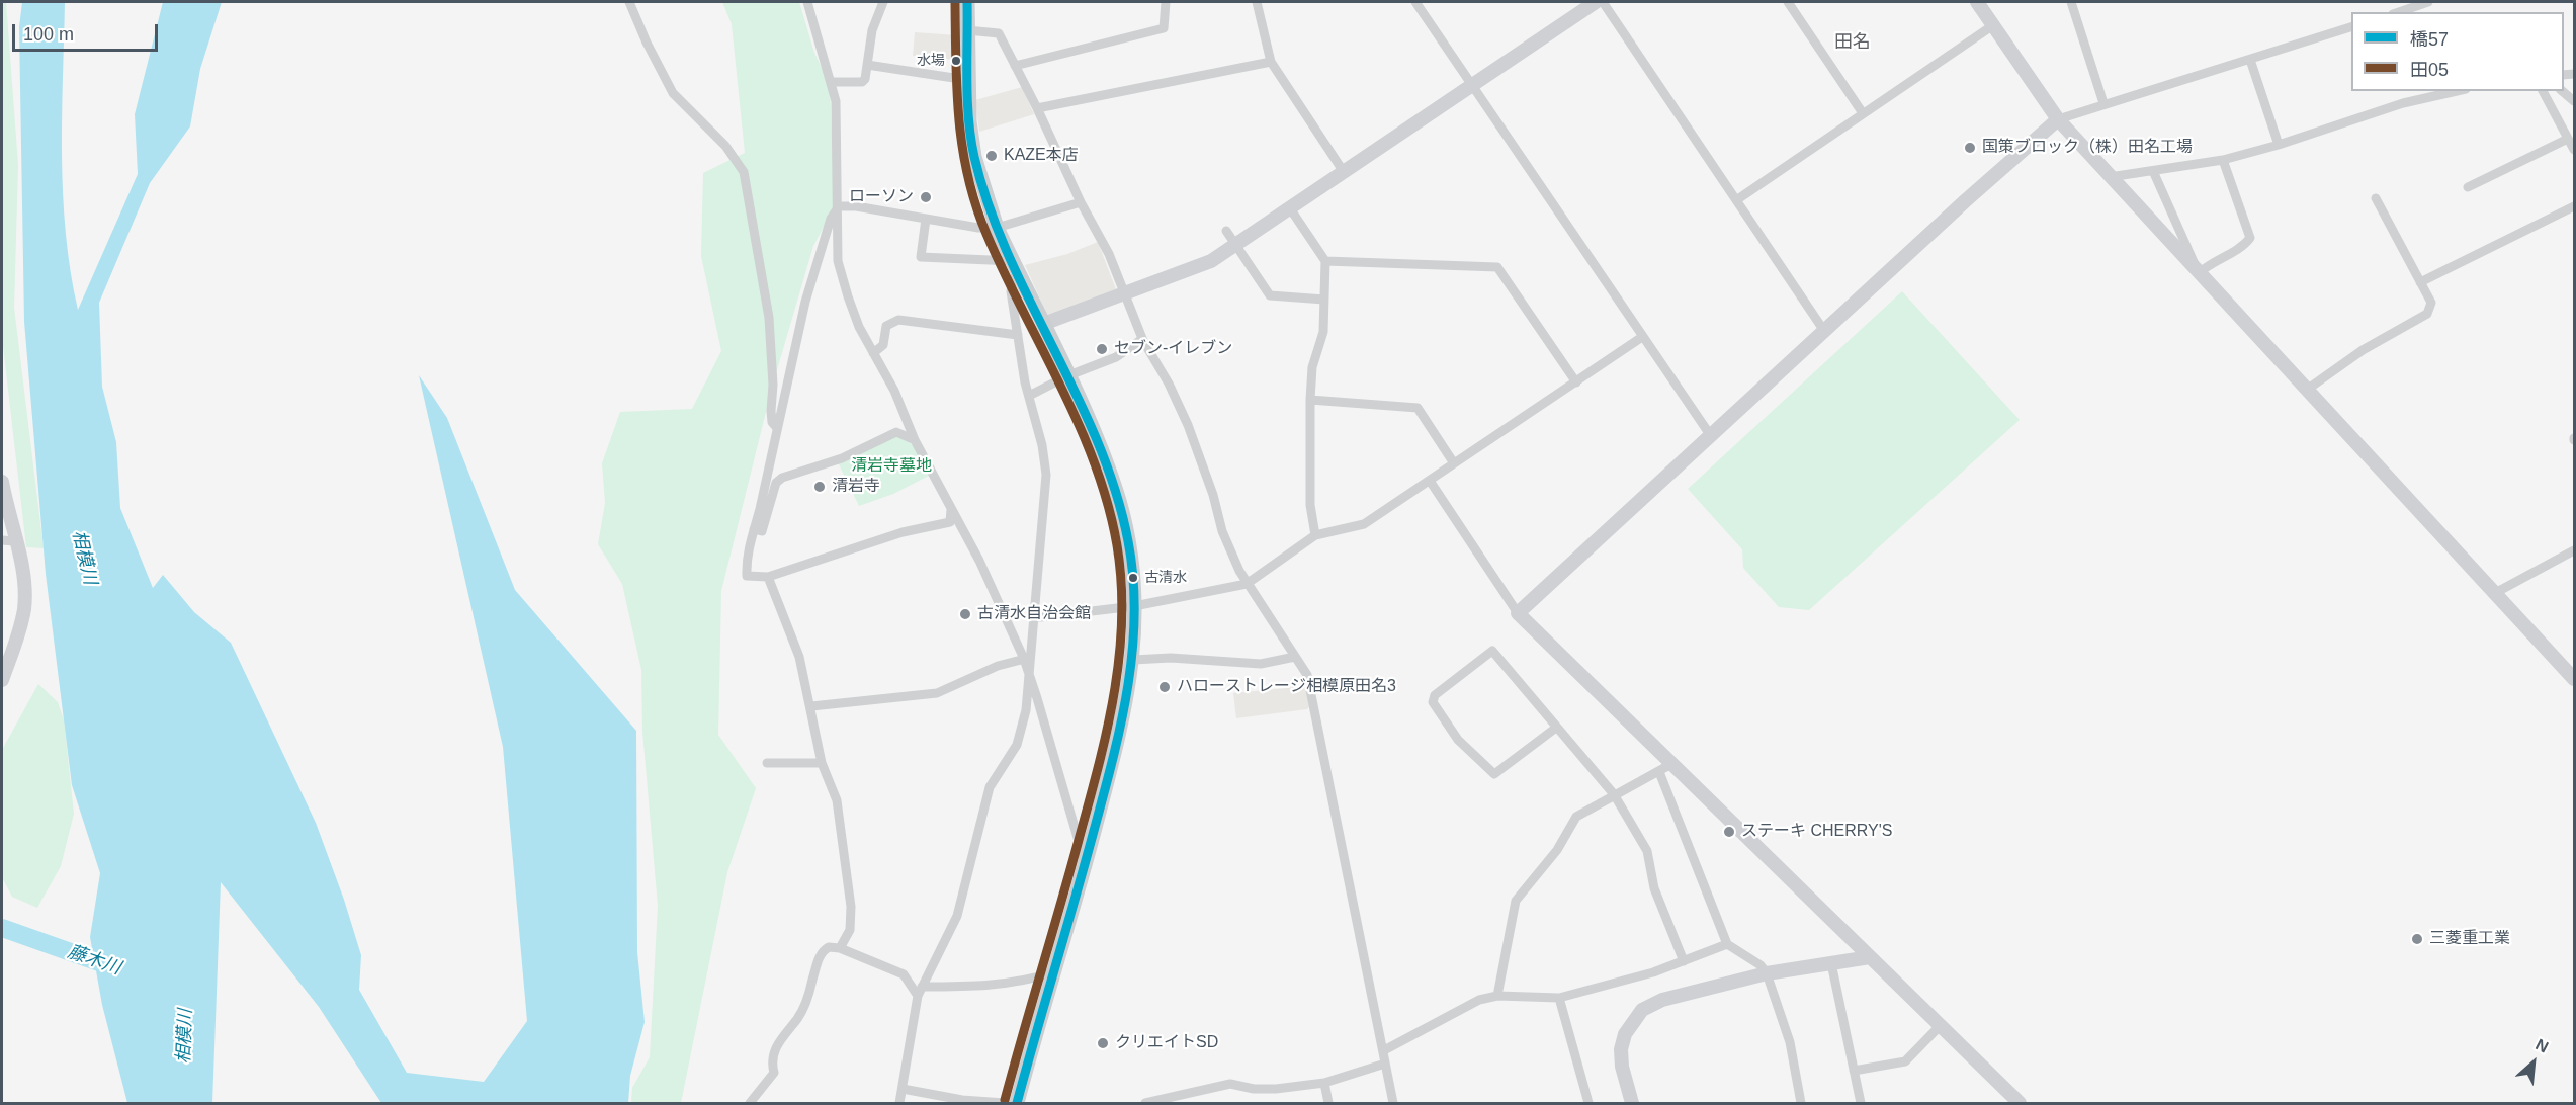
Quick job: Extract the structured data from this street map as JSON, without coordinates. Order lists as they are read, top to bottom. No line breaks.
{"districts":["田名"],"water":["相模川","藤木川"],"parks":["清岩寺墓地"],"places":["水場","国策ブロック（株）田名工場","KAZE本店","ローソン","セブン-イレブン","清岩寺","古清水","古清水自治会館","ハローストレージ相模原田名3","ステーキ CHERRY'S","三菱重工業","クリエイトSD"],"lines":["transit line 橋57","transit line 田05"],"legend":["橋57","田05"],"scale_bar":"100 m","north":"top right"}
